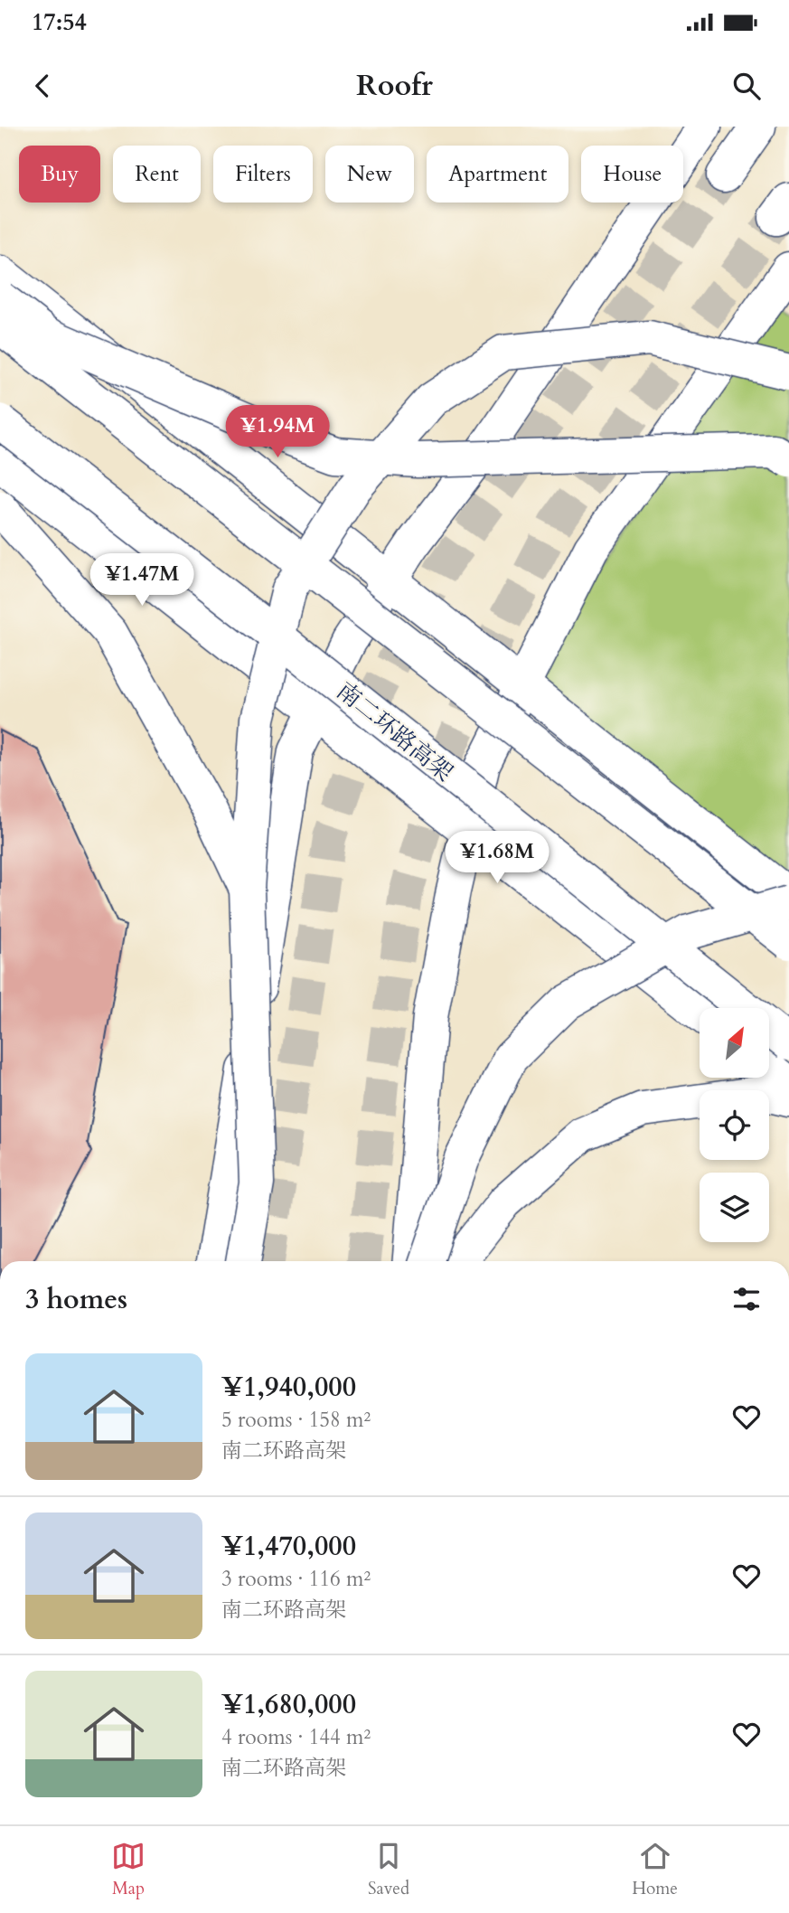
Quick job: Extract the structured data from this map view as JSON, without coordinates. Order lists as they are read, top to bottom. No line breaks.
{"streets":{"main road":["南二环路高架"]},"north":"top right","page":{"status":"17:54","header":"Roofr","chip":["Buy","Rent","Filters","New","Apartment","House"],"price":["¥1.94M","¥1.47M","¥1.68M"],"heading":"3 homes","list":[{"name":"¥1,940,000","note":"5 rooms · 158 m² · 南二环路高架"},{"name":"¥1,470,000","note":"3 rooms · 116 m² · 南二环路高架"},{"name":"¥1,680,000","note":"4 rooms · 144 m² · 南二环路高架"}],"tabs":["Map","Saved","Home"]}}
